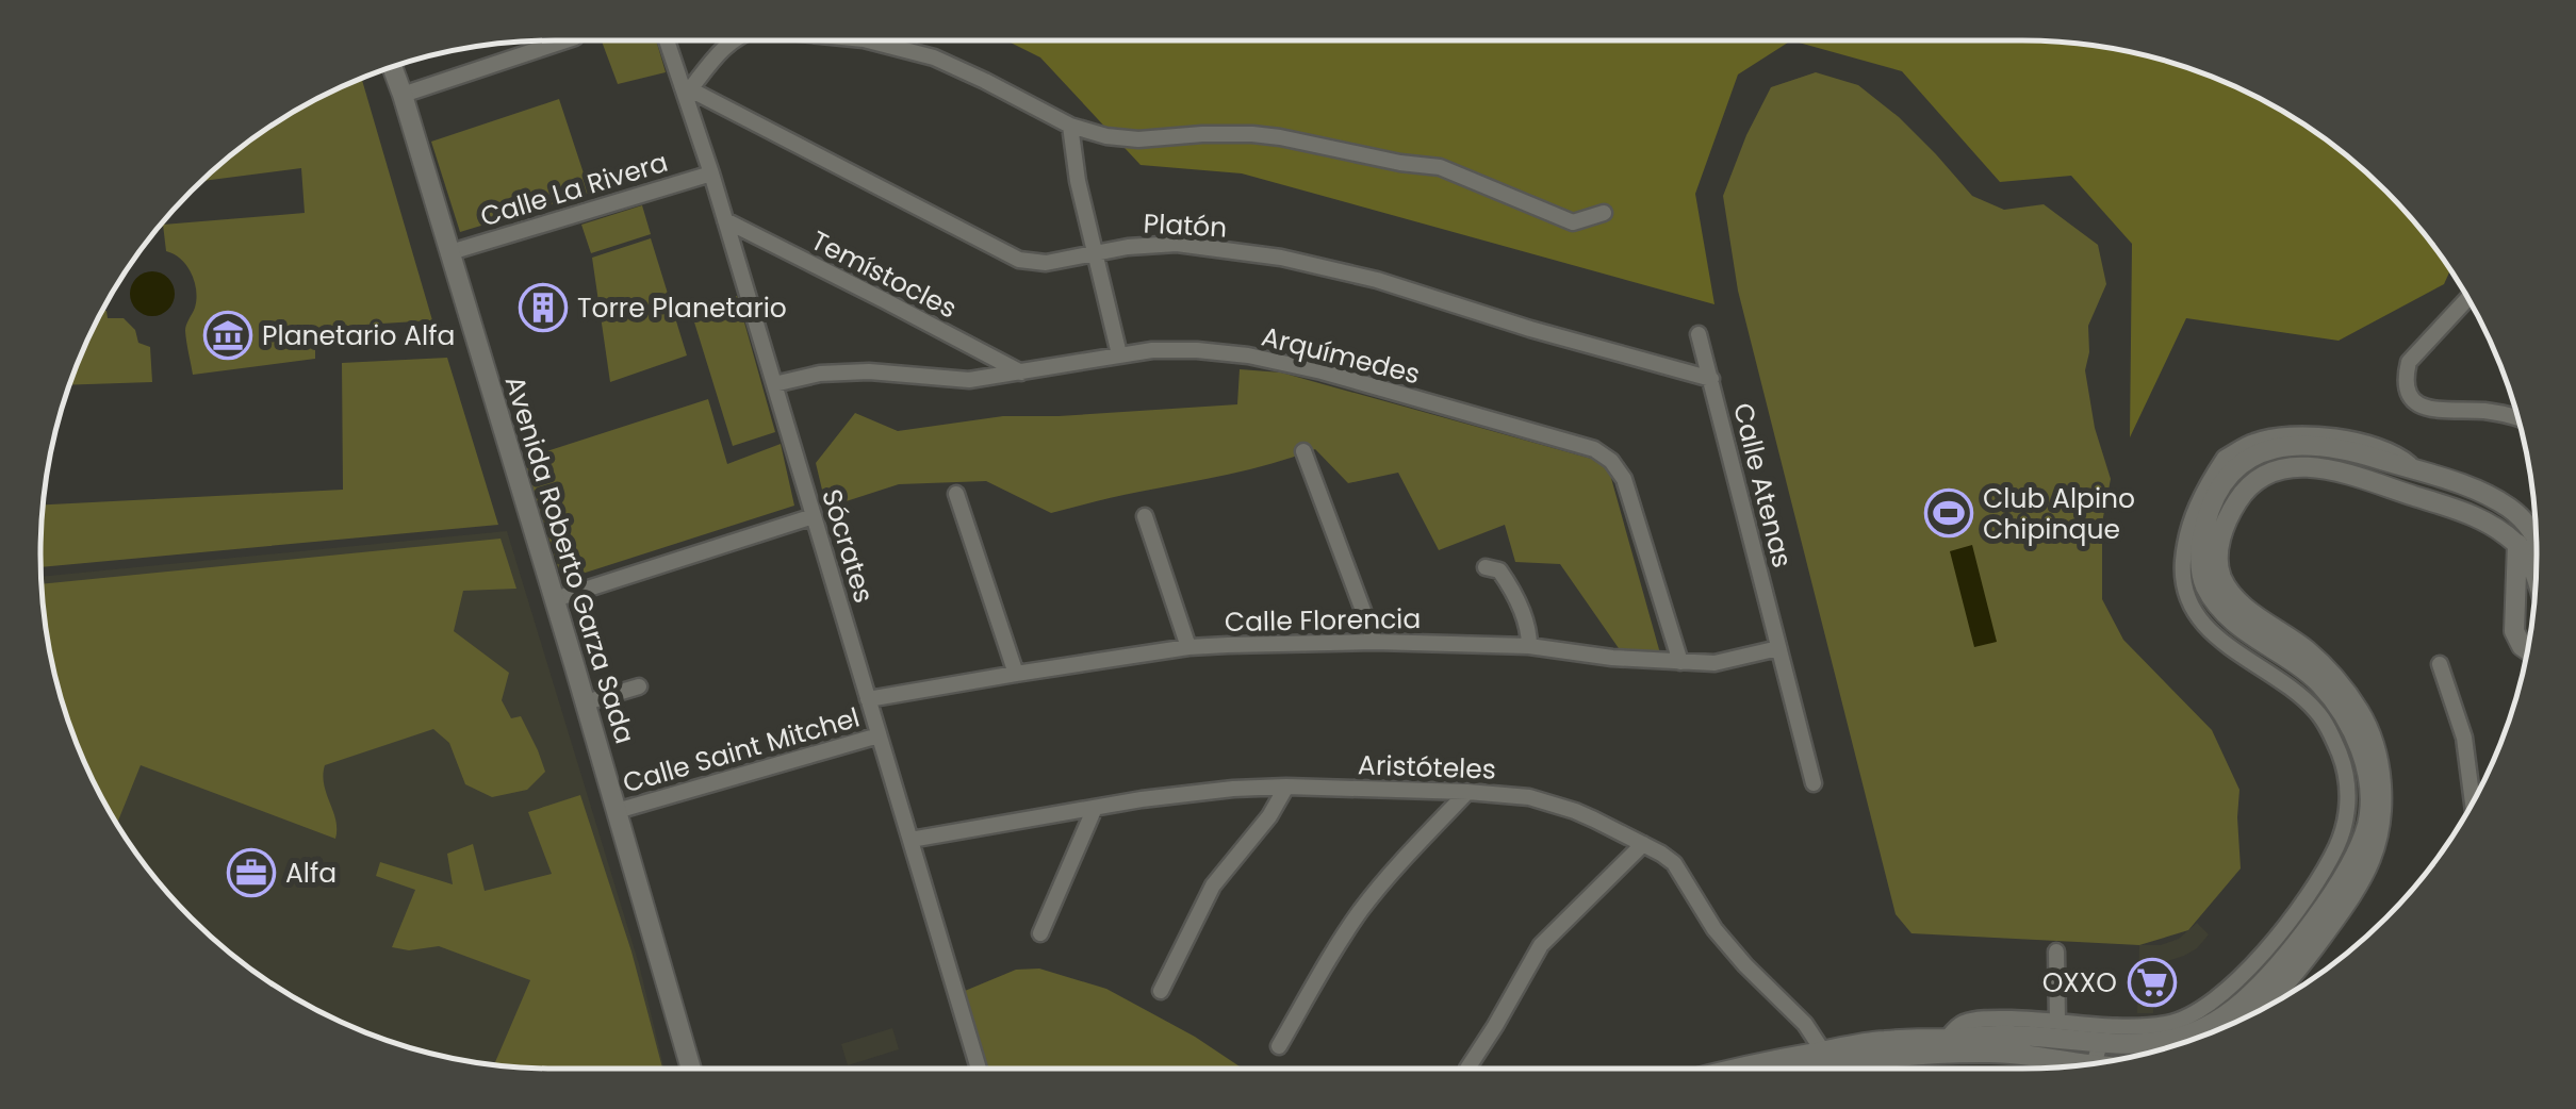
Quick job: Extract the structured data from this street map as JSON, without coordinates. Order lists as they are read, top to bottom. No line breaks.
{"streets":{"street":["Calle La Rivera","Platón","Temístocles","Arquímedes","Calle Atenas","Sócrates","Avenida Roberto Garza Sada","Calle Florencia","Calle Saint Mitchel","Aristóteles"]},"crossings":[["Calle La Rivera","Sócrates"],["Calle La Rivera","Avenida Roberto Garza Sada"],["Platón","Calle Atenas"],["Platón","Sócrates"],["Temístocles","Arquímedes"],["Temístocles","Sócrates"],["Arquímedes","Sócrates"],["Arquímedes","Calle Florencia"],["Calle Atenas","Calle Florencia"],["Sócrates","Calle Florencia"],["Sócrates","Calle Saint Mitchel"],["Sócrates","Aristóteles"],["Avenida Roberto Garza Sada","Calle Saint Mitchel"]],"places":{"building":["Torre Planetario"],"museum":["Planetario Alfa"],"sports":["Club Alpino Chipinque"],"office":["Alfa"],"supermarket":["OXXO"]}}
